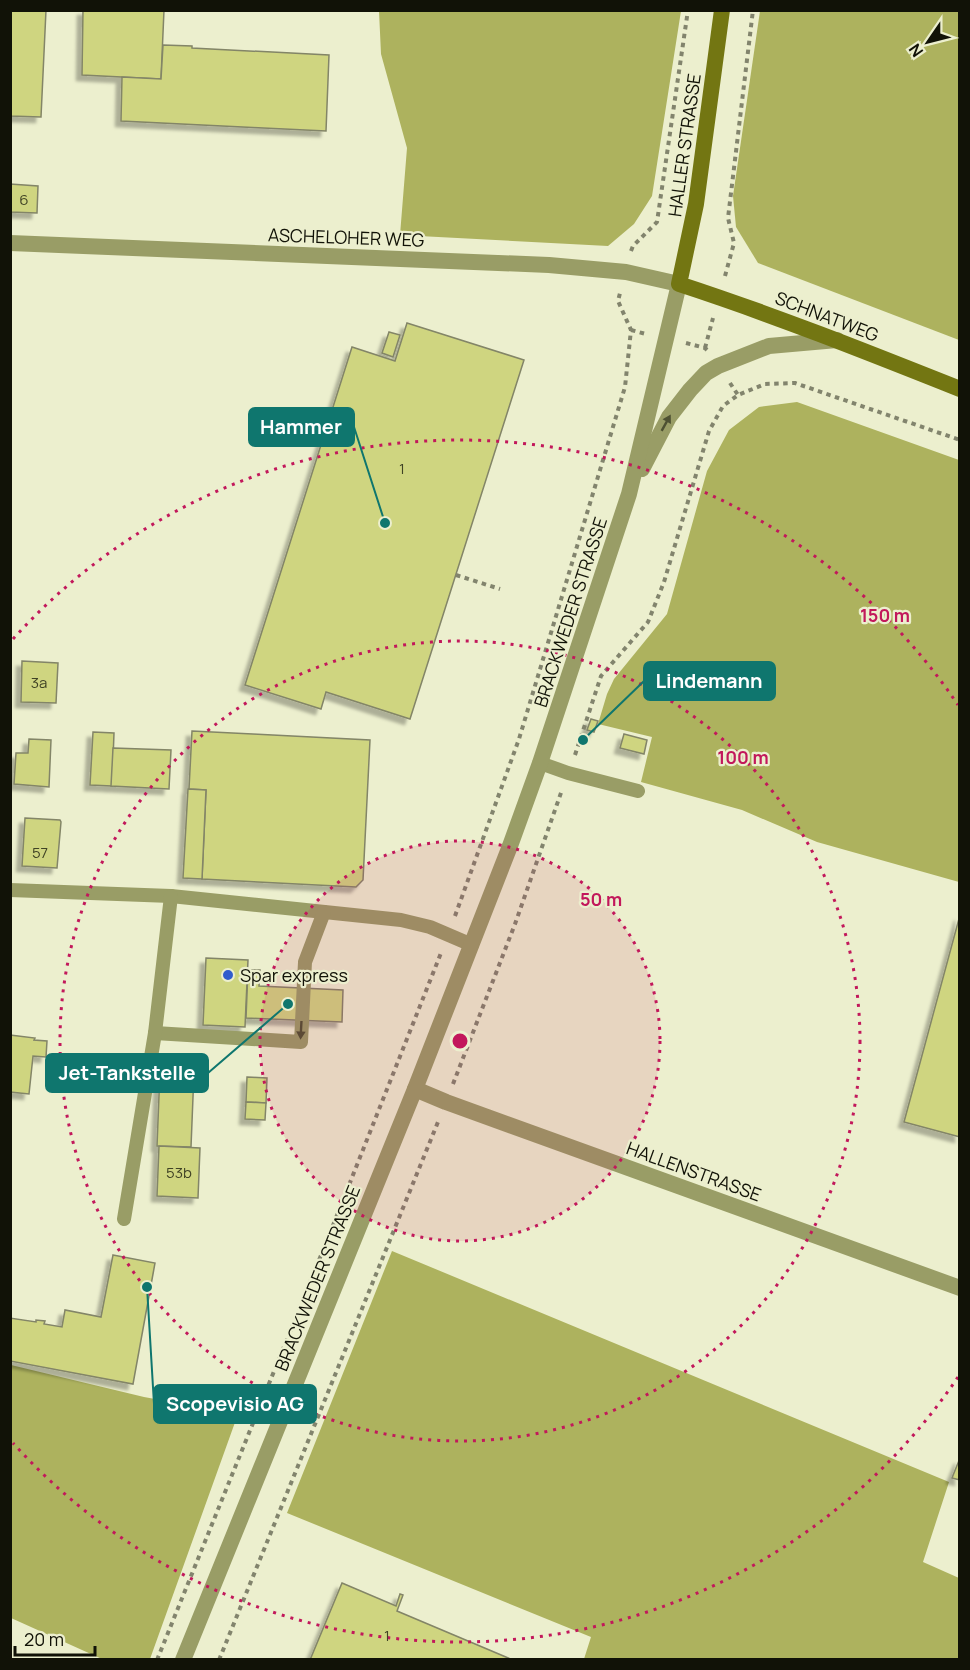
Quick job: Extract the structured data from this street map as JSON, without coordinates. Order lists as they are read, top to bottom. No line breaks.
{"streets":{"main road":["HALLER STRASSE","SCHNATWEG"],"street":["ASCHELOHER WEG","BRACKWEDER STRASSE","HALLENSTRASSE"]},"crossings":[["HALLER STRASSE","ASCHELOHER WEG"],["HALLER STRASSE","SCHNATWEG"],["HALLER STRASSE","BRACKWEDER STRASSE"],["ASCHELOHER WEG","SCHNATWEG"],["ASCHELOHER WEG","BRACKWEDER STRASSE"],["SCHNATWEG","BRACKWEDER STRASSE"],["BRACKWEDER STRASSE","HALLENSTRASSE"]],"places":["Hammer","Lindemann","Spar express","Jet-Tankstelle","Scopevisio AG"],"house_numbers":["6","1","3a","57","53b","1"],"scale_bar":"20 m","north":"bottom left","rings":["150 m","100 m","50 m"]}
